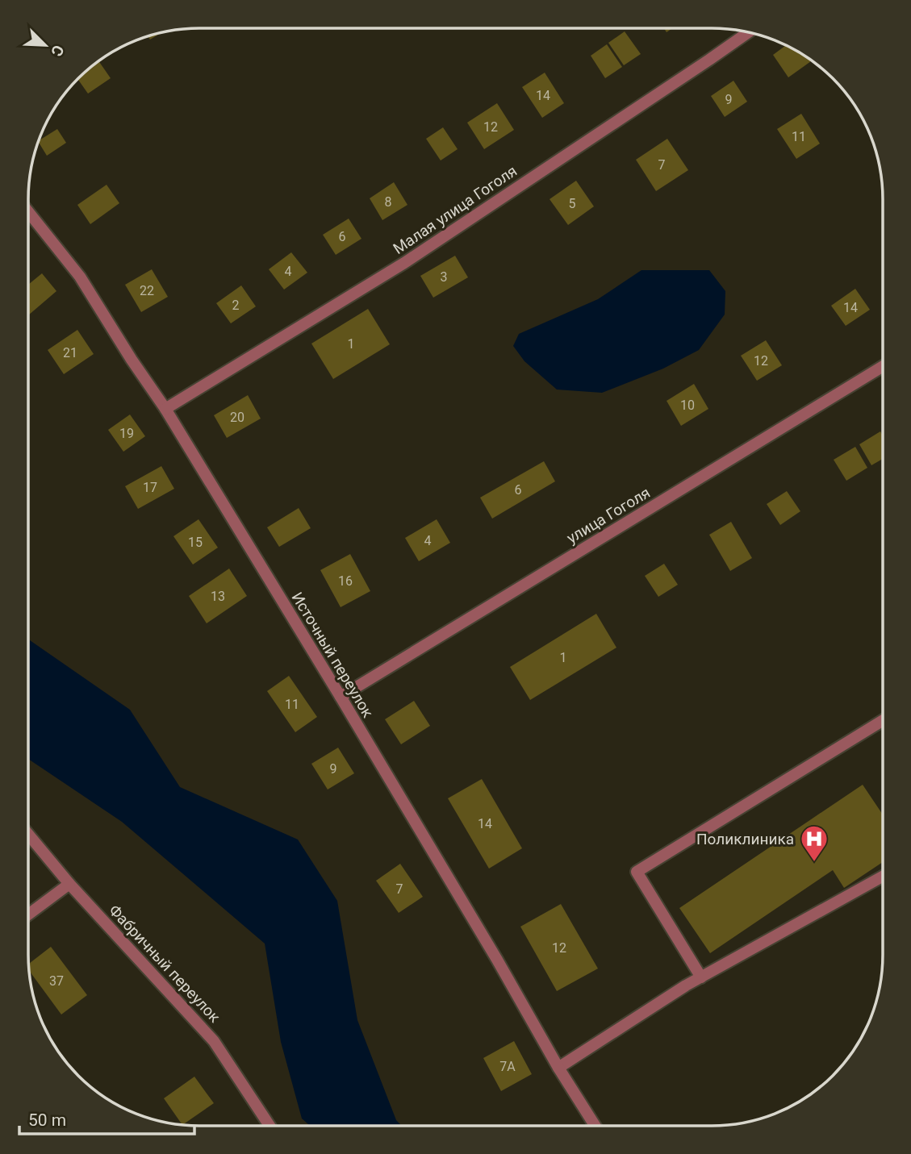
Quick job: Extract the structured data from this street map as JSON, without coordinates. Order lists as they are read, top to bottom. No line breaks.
{"streets":{"street":["Малая улица Гоголя","улица Гоголя","Источный переулок","Фабричный переулок"]},"crossings":[["Малая улица Гоголя","Источный переулок"],["улица Гоголя","Источный переулок"]],"places":{"hospital":["Поликлиника"]},"house_numbers":["14","9","12","11","7","8","5","6","4","3","22","2","14","1","21","12","10","20","19","17","6","4","15","16","13","1","11","9","14","7","12","37","7А"],"scale_bar":"50 m","north":"bottom right"}
